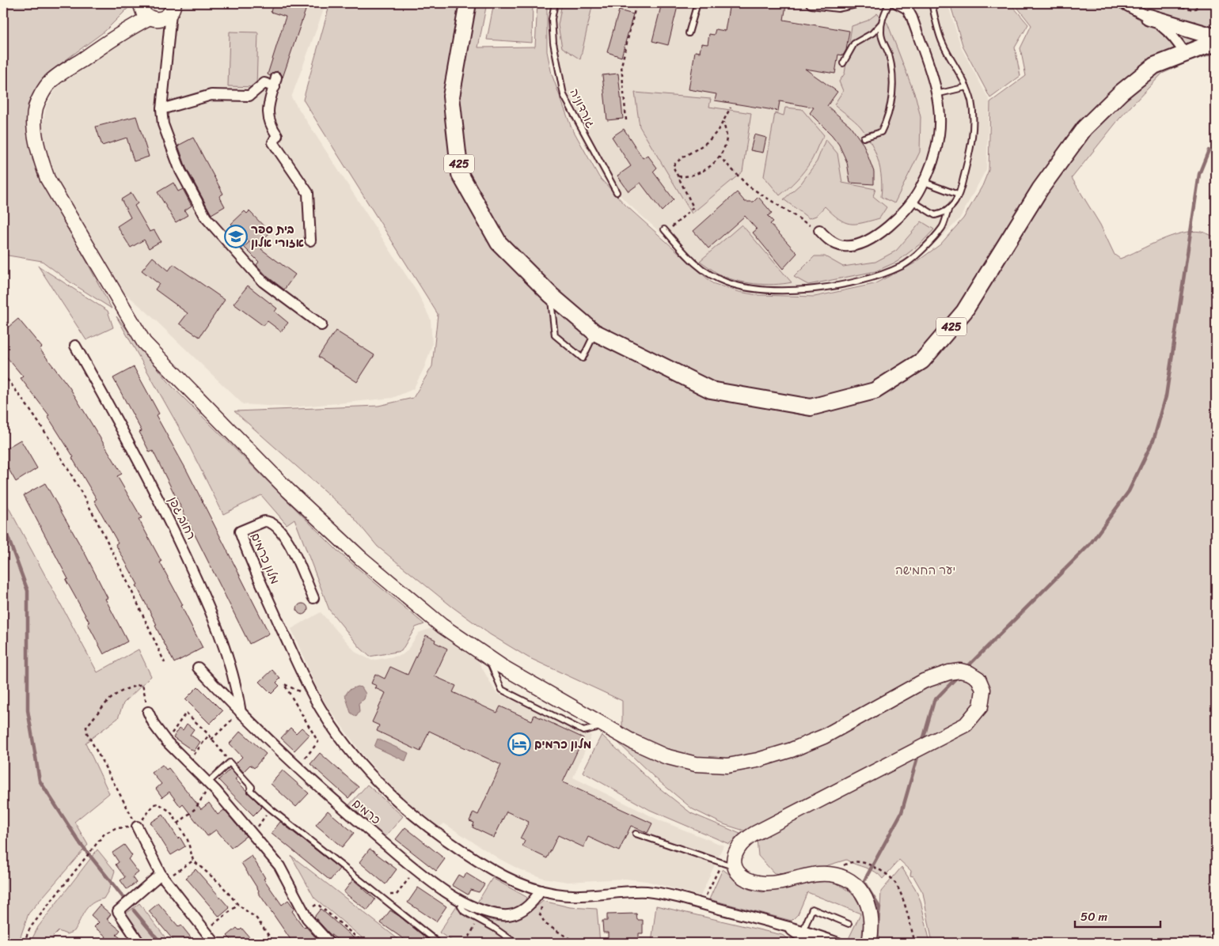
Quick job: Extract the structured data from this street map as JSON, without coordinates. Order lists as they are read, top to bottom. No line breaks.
{"streets":{"main road":["425"],"street":["רחוב גפן","מלון כרמים","כרמים"],"lane":["גורדוניה"]},"crossings":[["רחוב גפן","כרמים"],["מלון כרמים","כרמים"]],"parks":["יער החמישה"],"places":{"school or university":["בית ספר אזורי אלון"],"hotel":["מלון כרמים"]},"scale_bar":"50 m"}
